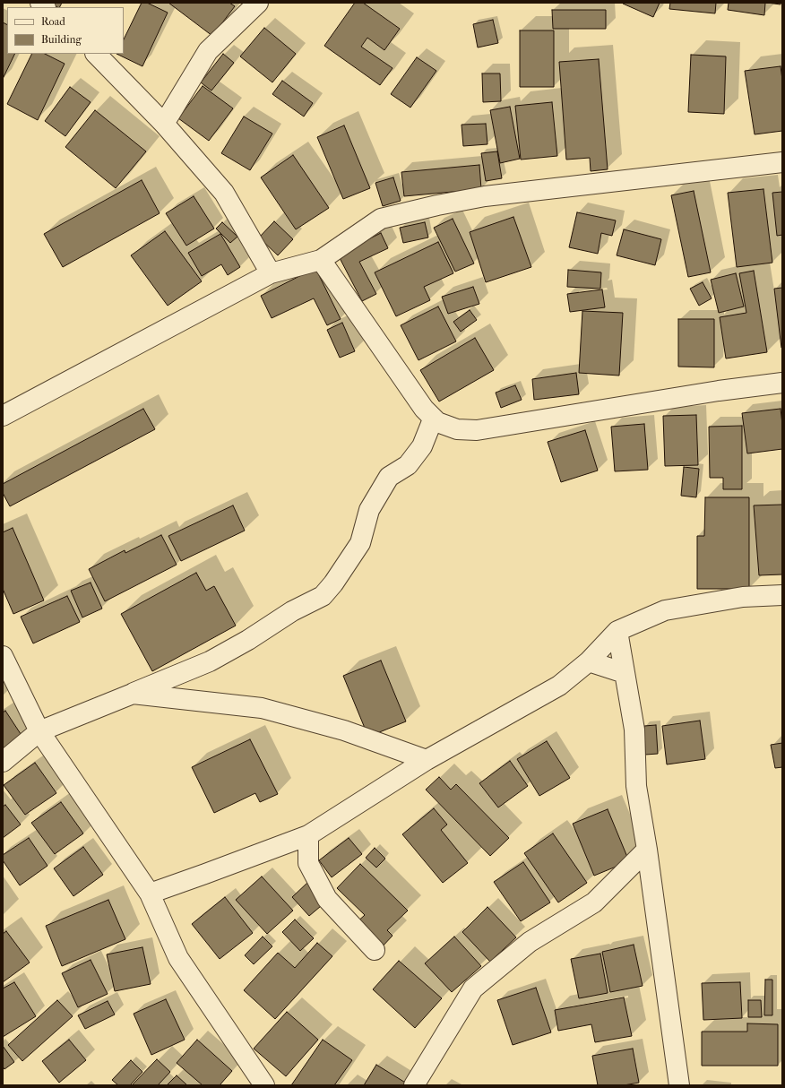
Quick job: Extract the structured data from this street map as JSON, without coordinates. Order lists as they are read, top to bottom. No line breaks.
{"legend":["Road","Building"]}
